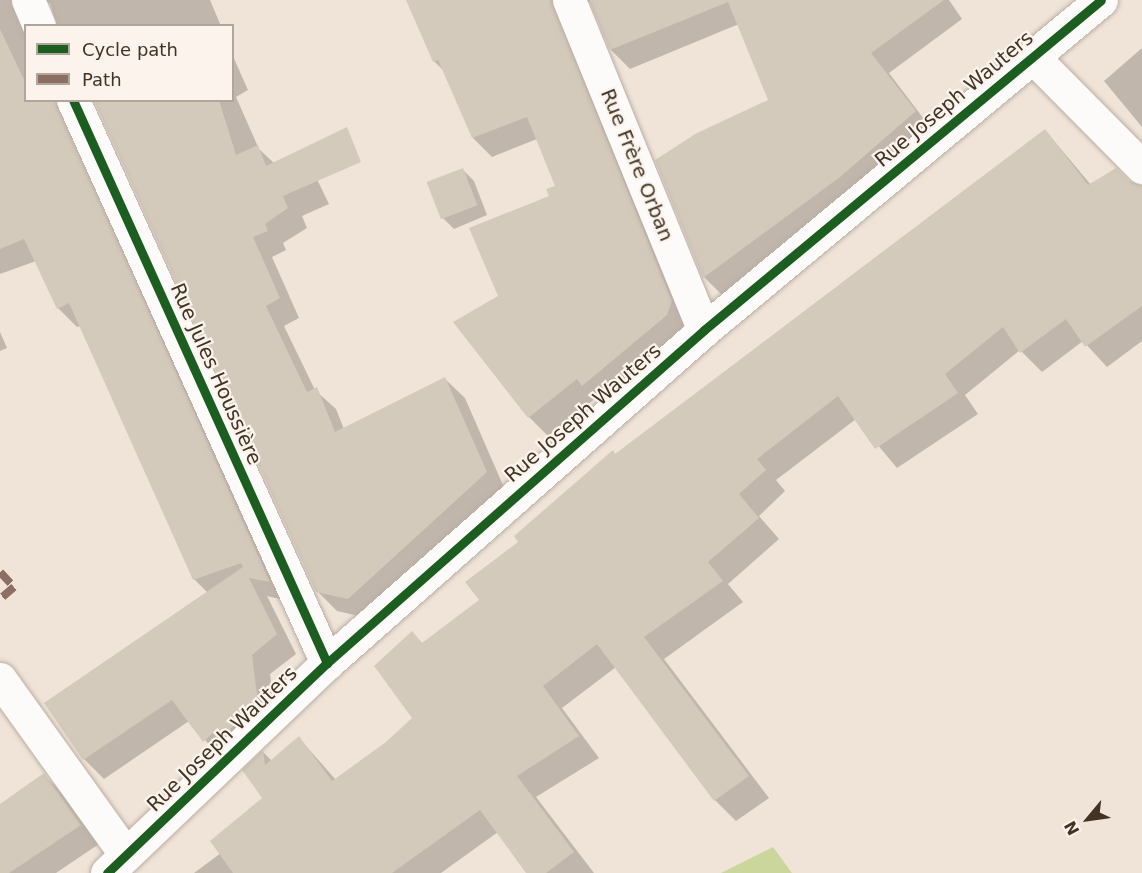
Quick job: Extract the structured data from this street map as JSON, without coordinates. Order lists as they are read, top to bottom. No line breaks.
{"streets":{"street":["Rue Joseph Wauters","Rue Frère Orban","Rue Jules Houssière"]},"crossings":[["Rue Joseph Wauters","Rue Frère Orban"],["Rue Joseph Wauters","Rue Jules Houssière"]],"legend":["Cycle path","Path"],"north":"bottom left"}
